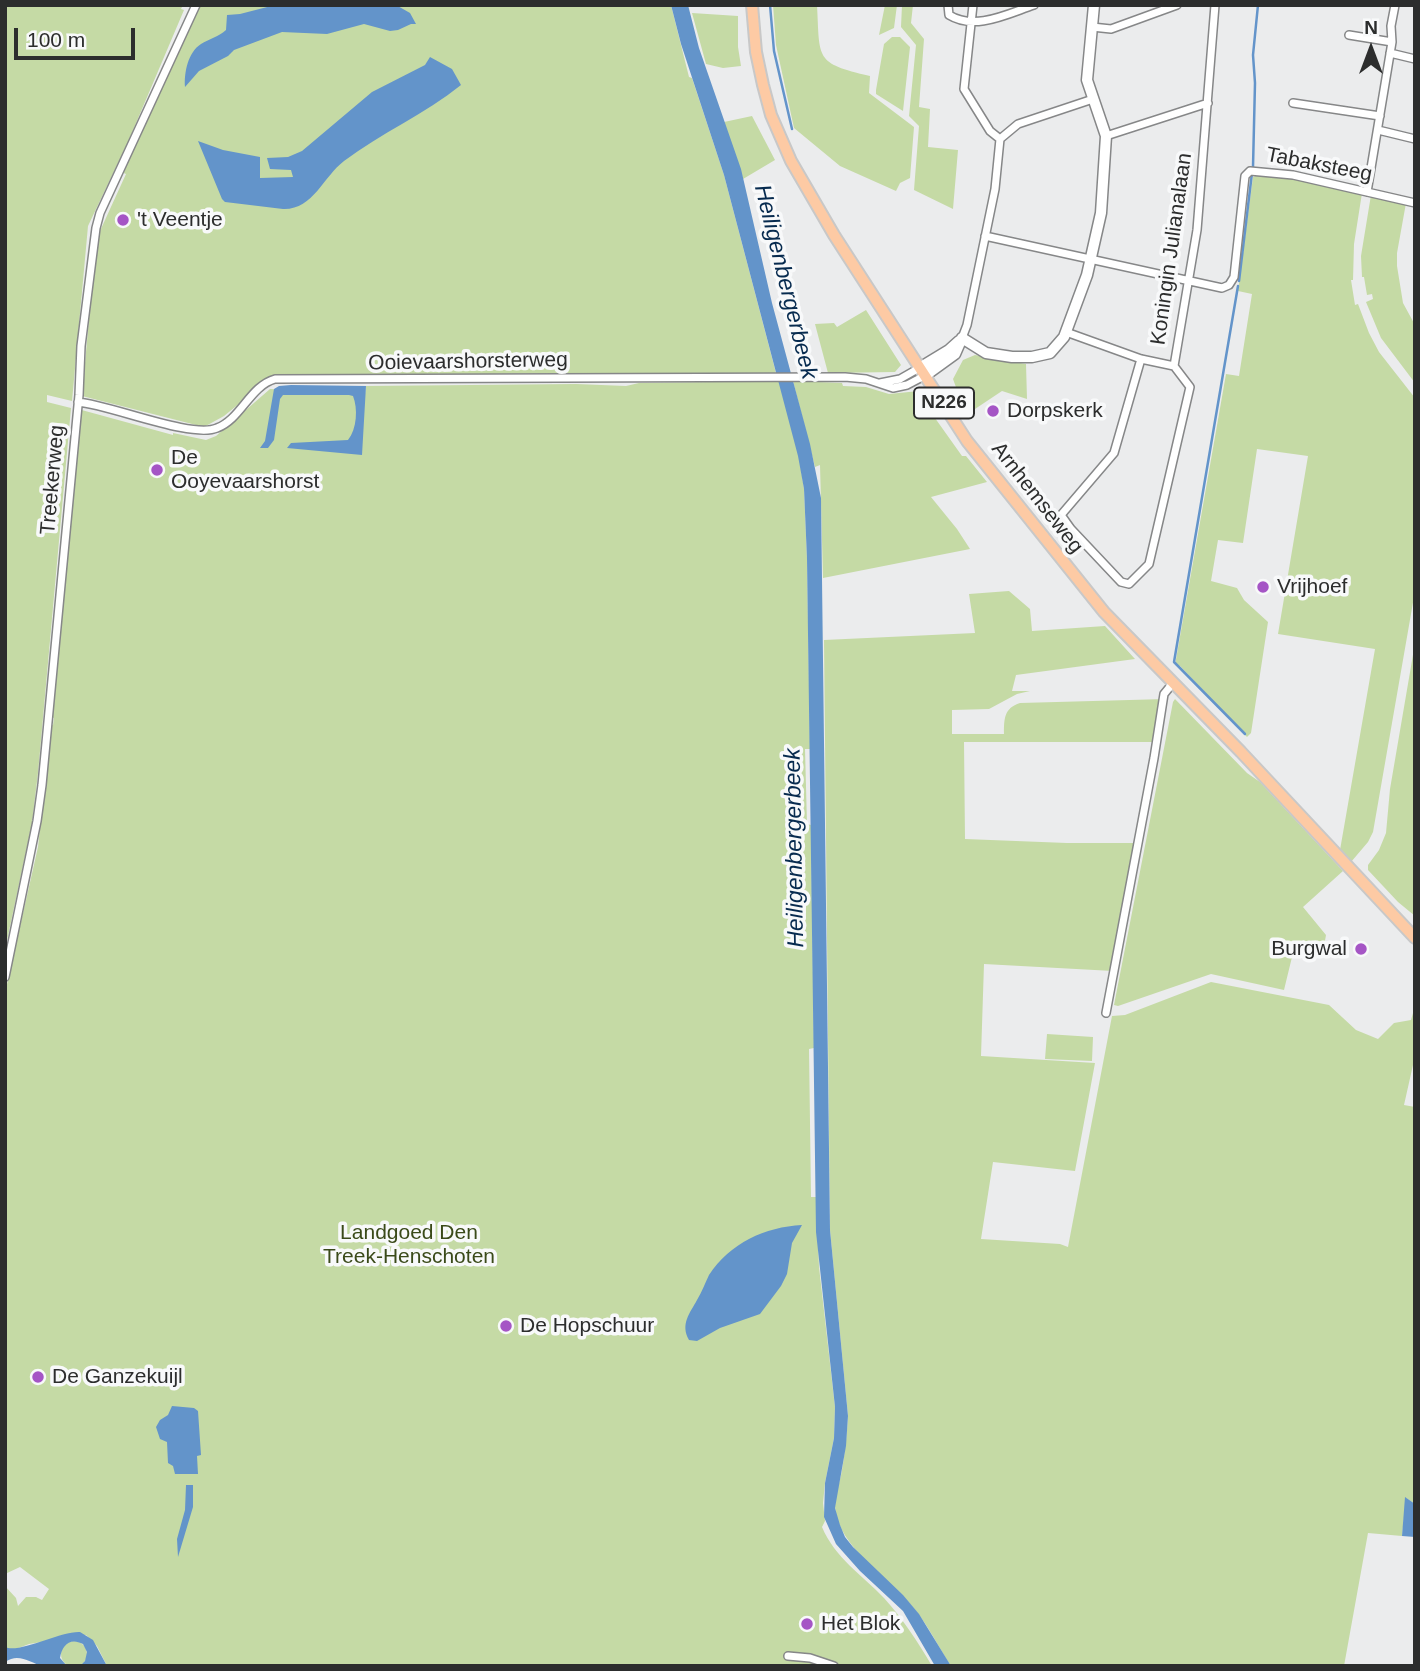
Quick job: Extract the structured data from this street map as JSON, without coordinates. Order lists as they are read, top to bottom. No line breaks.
{"streets":{"main road":["N226","Arnhemseweg"],"street":["Tabaksteeg","Koningin Julianalaan","Ooievaarshorsterweg","Treekerweg"]},"crossings":[["Tabaksteeg","Koningin Julianalaan"],["Ooievaarshorsterweg","Treekerweg"],["Ooievaarshorsterweg","Arnhemseweg"]],"water":["Heiligenbergerbeek"],"parks":["Landgoed Den Treek-Henschoten"],"places":["'t Veentje","Dorpskerk","De Ooyevaarshorst","Vrijhoef","Burgwal","De Hopschuur","De Ganzekuijl","Het Blok"],"scale_bar":"100 m","north":"top"}
